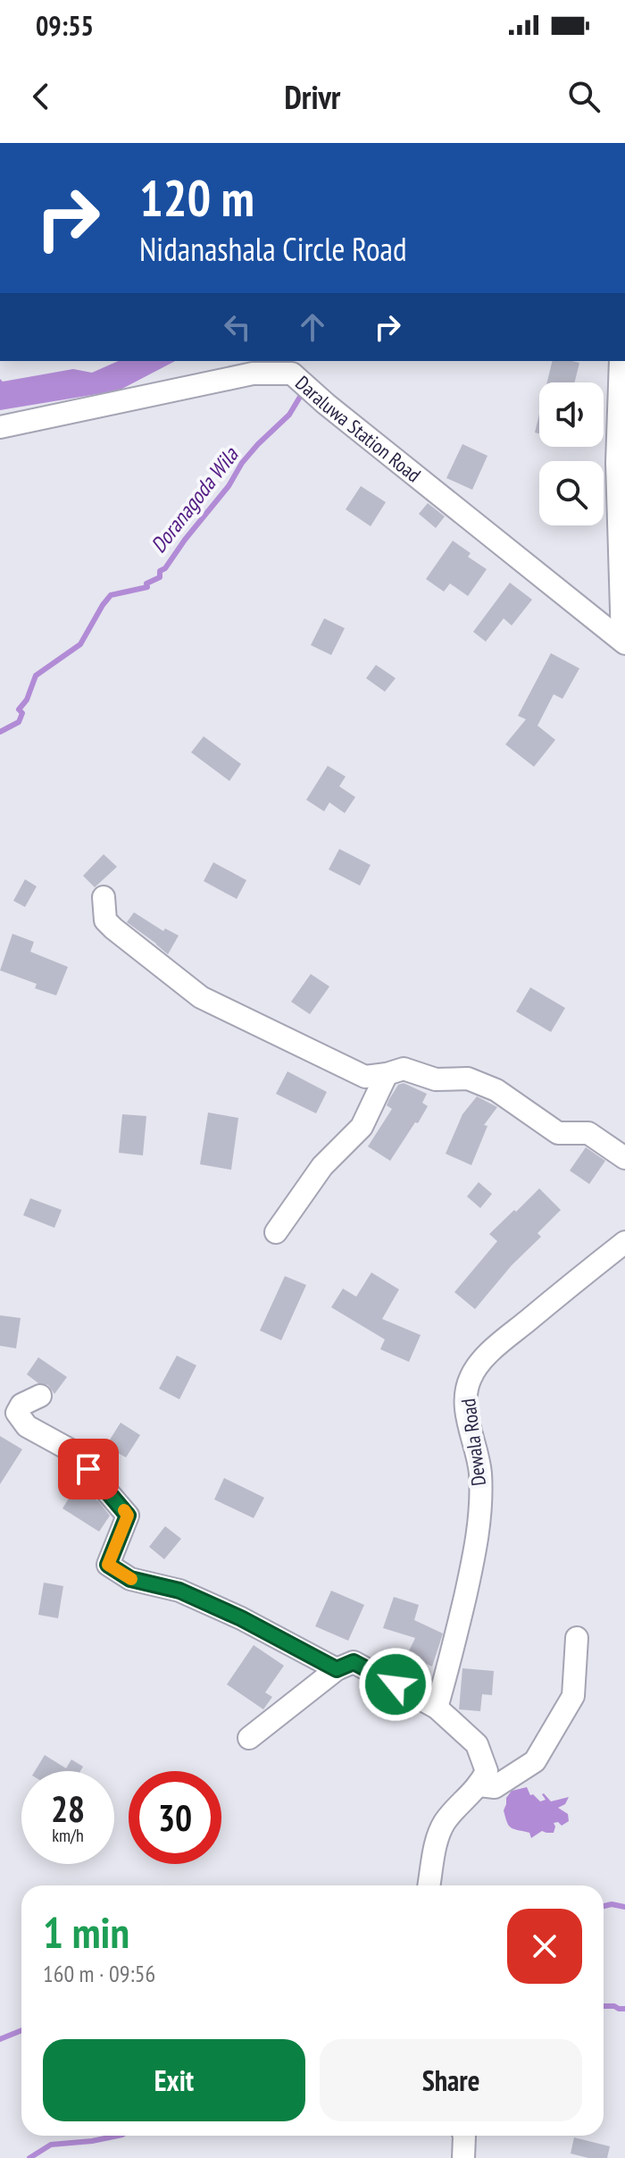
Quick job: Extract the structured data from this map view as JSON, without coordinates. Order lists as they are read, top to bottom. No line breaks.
{"streets":{"street":["Daraluwa Station Road","Dewala Road"]},"water":["Doranagoda Wila"],"page":{"status":"09:55","header":"Drivr","turn":["120 m","Nidanashala Circle Road"],"speed":"28 km/h","limit":"30","heading":["1 min","160 m · 09:56"],"buttons":["Exit","Share"]}}
